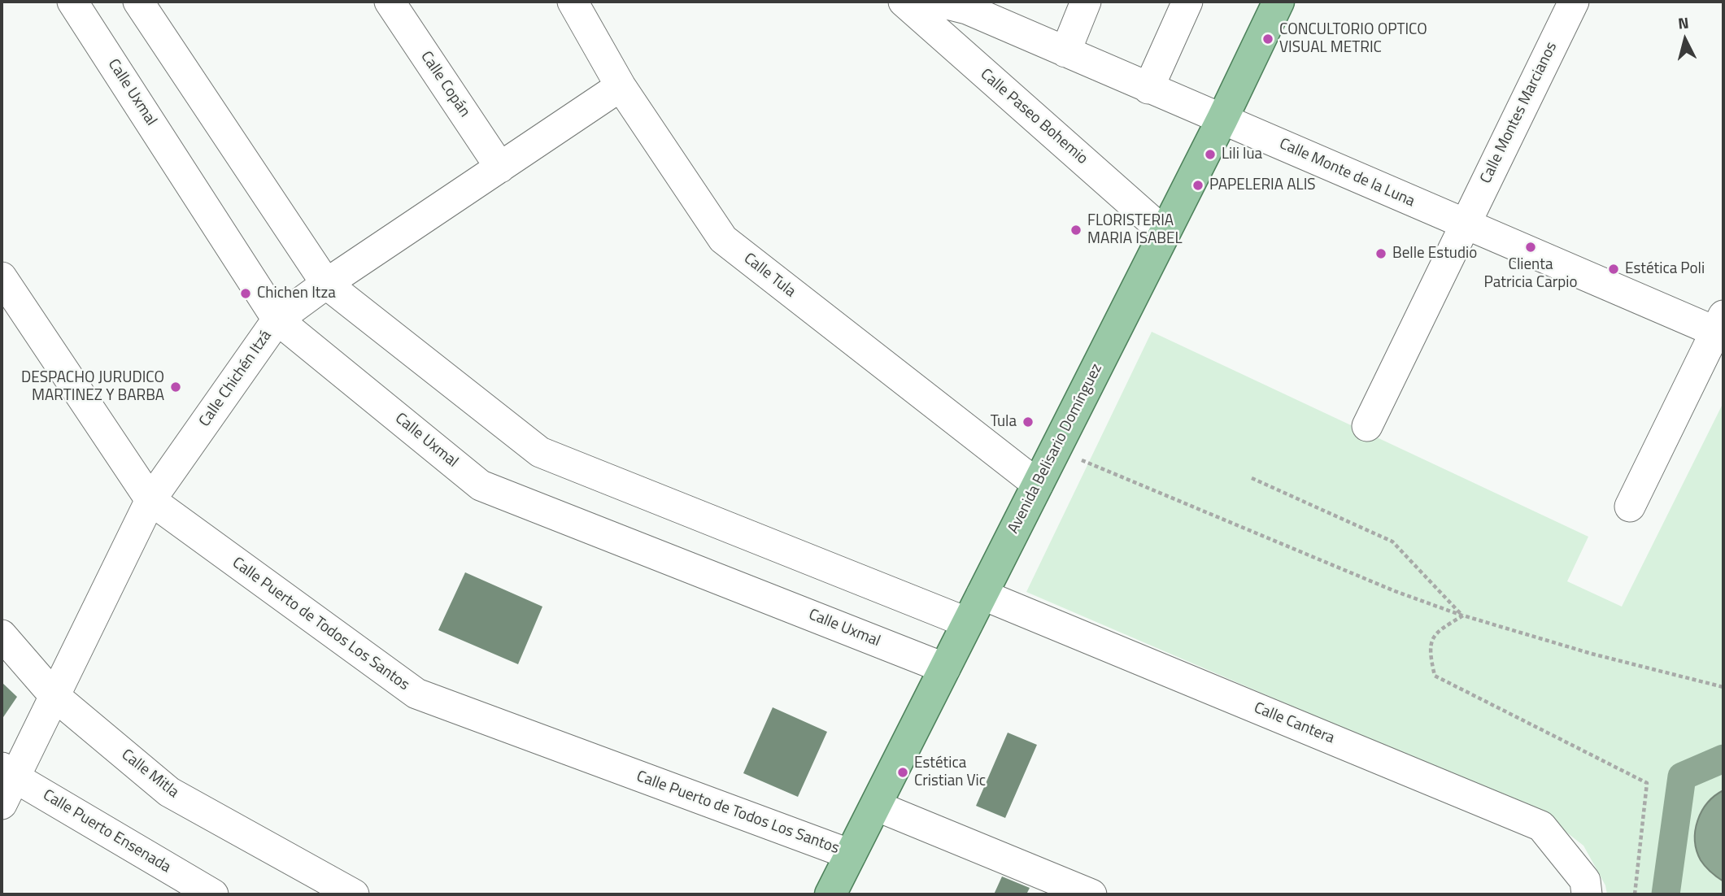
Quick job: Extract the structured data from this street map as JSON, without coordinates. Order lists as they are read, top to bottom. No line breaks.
{"streets":{"main road":["Avenida Belisario Domínguez"],"street":["Calle Copán","Calle Uxmal","Calle Montes Marcianos","Calle Paseo Bohemio","Calle Monte de la Luna","Calle Tula","Calle Chichén Itzá","Calle Puerto de Todos Los Santos","Calle Cantera","Calle Mitla","Calle Puerto Ensenada"]},"crossings":[["Calle Copán","Calle Chichén Itzá"],["Calle Uxmal","Calle Chichén Itzá"],["Calle Uxmal","Avenida Belisario Domínguez"],["Calle Montes Marcianos","Calle Monte de la Luna"],["Calle Paseo Bohemio","Calle Monte de la Luna"],["Calle Paseo Bohemio","Avenida Belisario Domínguez"],["Calle Monte de la Luna","Avenida Belisario Domínguez"],["Calle Tula","Calle Chichén Itzá"],["Calle Tula","Avenida Belisario Domínguez"],["Calle Chichén Itzá","Calle Puerto de Todos Los Santos"],["Calle Chichén Itzá","Calle Mitla"],["Calle Chichén Itzá","Calle Puerto Ensenada"],["Avenida Belisario Domínguez","Calle Puerto de Todos Los Santos"],["Avenida Belisario Domínguez","Calle Cantera"]],"places":["CONCULTORIO OPTICO VISUAL METRIC","Lili lua","PAPELERIA ALIS","FLORISTERIA MARIA ISABEL","Clienta Patricia Carpio","Belle Estudio","Estética Poli","Chichen Itza","DESPACHO JURUDICO MARTINEZ Y BARBA","Tula","Estética Cristian Vic"],"north":"top"}
